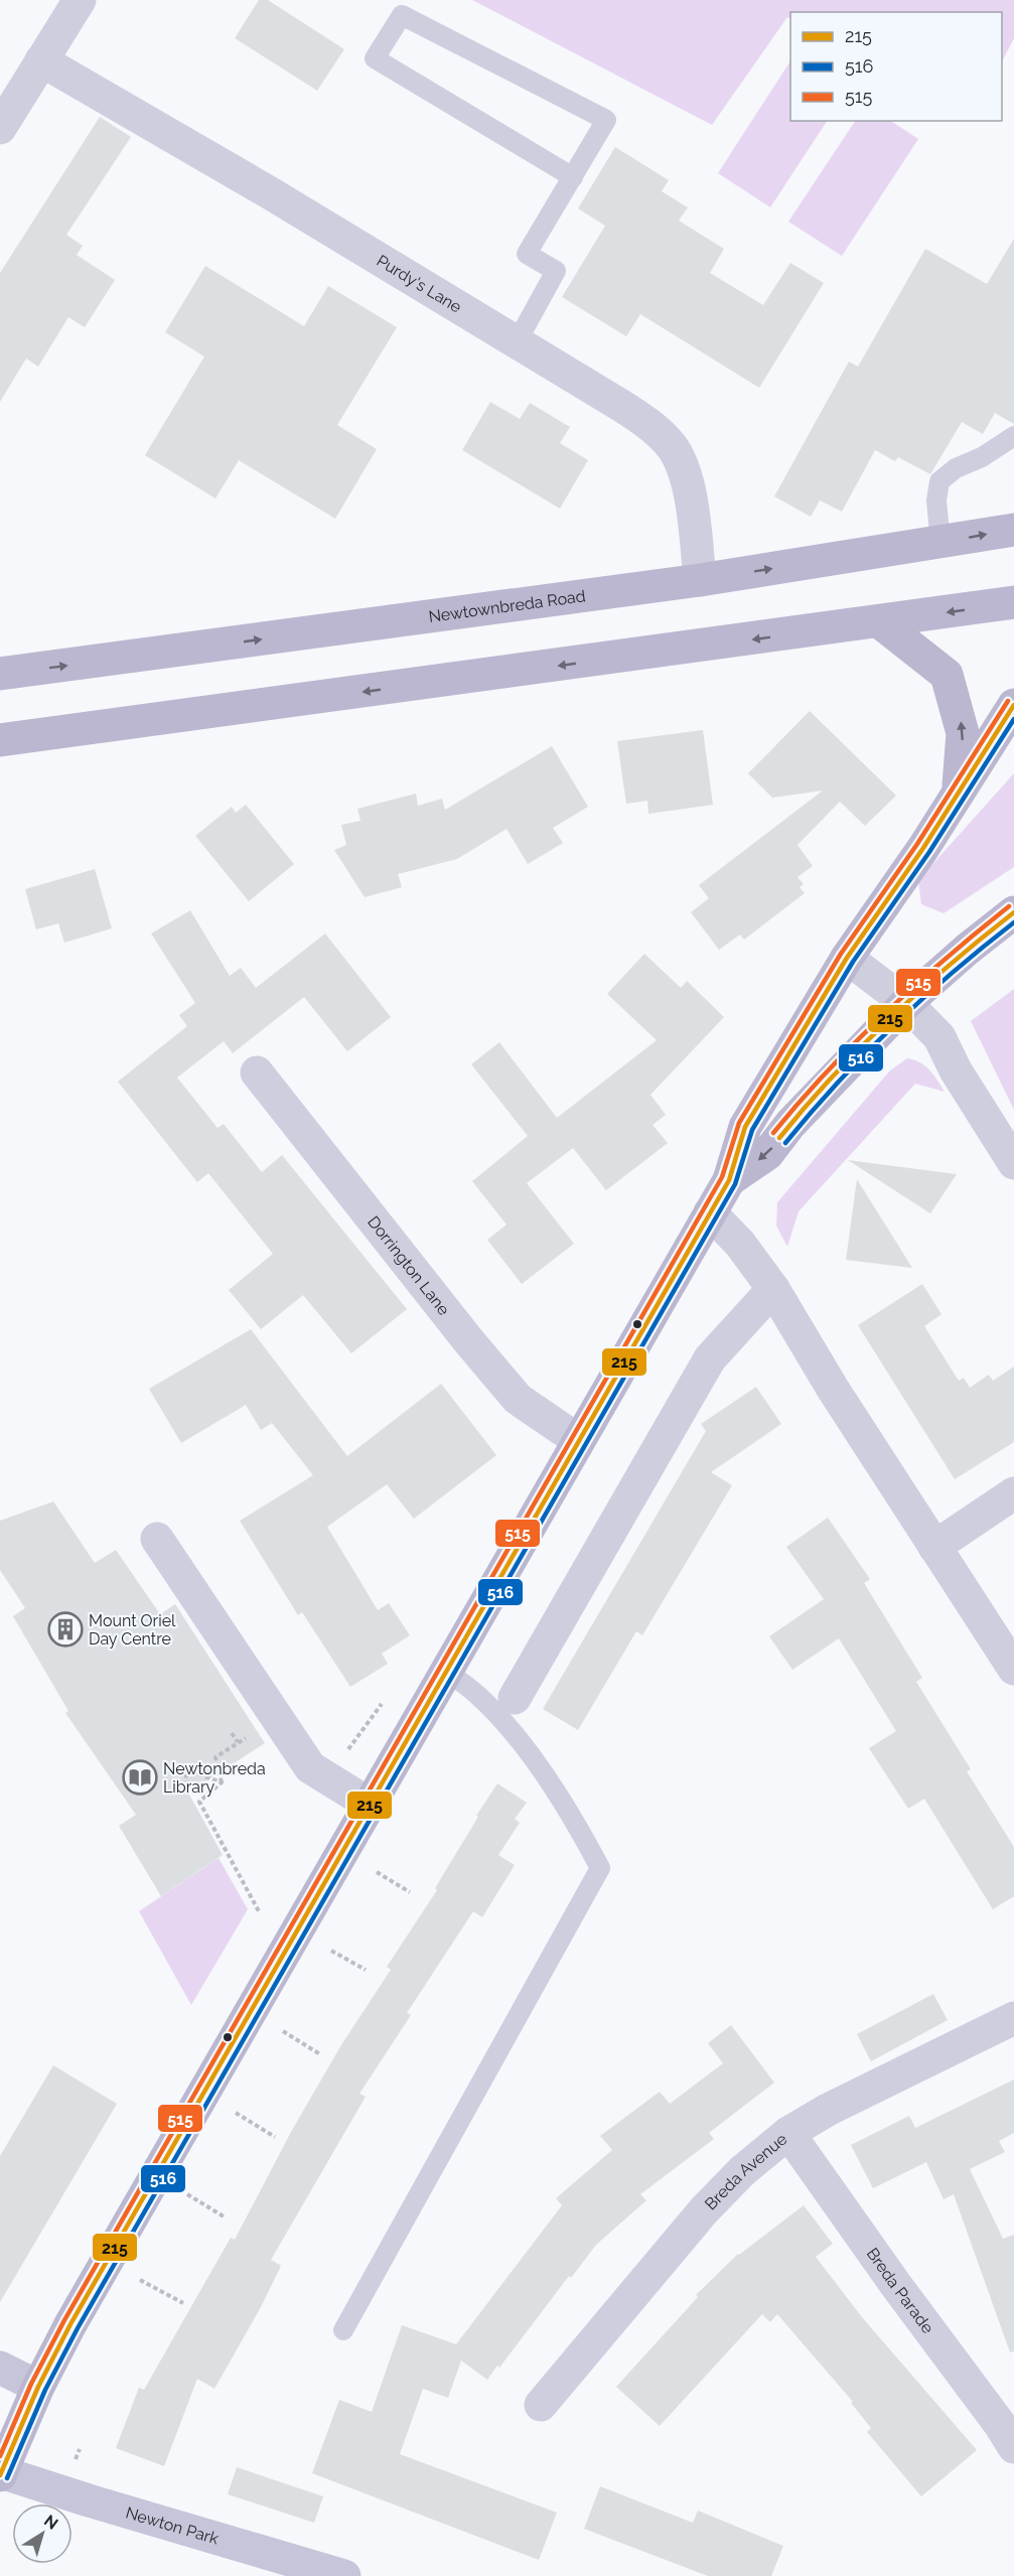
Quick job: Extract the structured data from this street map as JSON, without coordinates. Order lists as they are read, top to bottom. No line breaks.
{"streets":{"highway":["Newtownbreda Road"],"street":["Purdy's Lane","Dorrington Lane","Breda Avenue","Breda Parade","Newton Park"]},"crossings":[["Purdy's Lane","Newtownbreda Road"],["Breda Avenue","Breda Parade"]],"places":{"building":["Mount Oriel Day Centre"],"library":["Newtonbreda Library"]},"lines":["transit line 515","transit line 215","transit line 516"],"legend":["215","516","515"],"north":"top right"}
